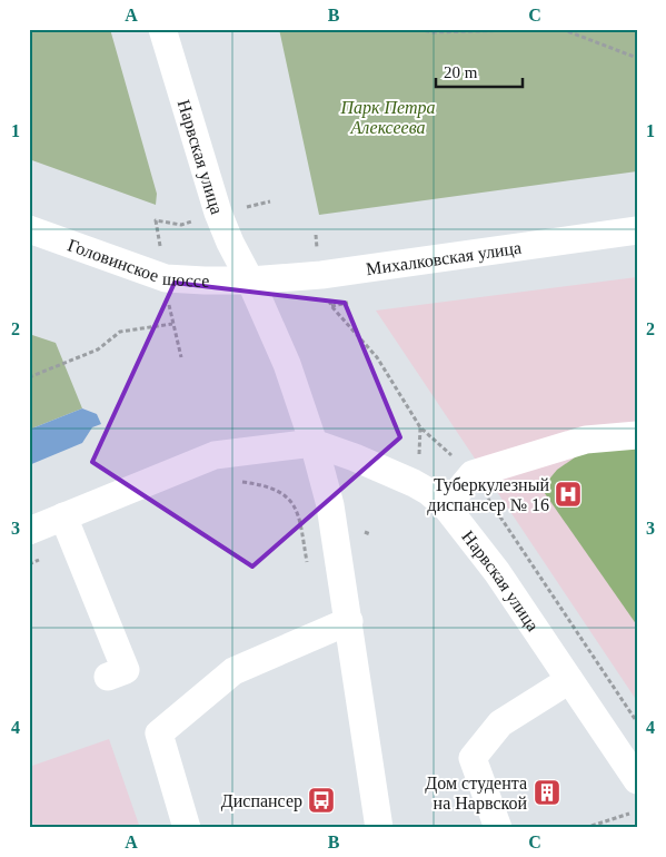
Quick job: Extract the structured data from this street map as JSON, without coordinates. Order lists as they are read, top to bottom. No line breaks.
{"streets":{"street":["Нарвская улица","Михалковская улица","Головинское шоссе"]},"crossings":[["Нарвская улица","Михалковская улица"],["Нарвская улица","Головинское шоссе"],["Михалковская улица","Головинское шоссе"]],"parks":["Парк Петра Алексеева"],"places":{"hospital":["Туберкулезный диспансер № 16"],"building":["Дом студента на Нарвской"],"bus stop":["Диспансер"]},"scale_bar":"20 m","grid":{"columns":["A","B","C"],"rows":["1","2","3","4"]}}
